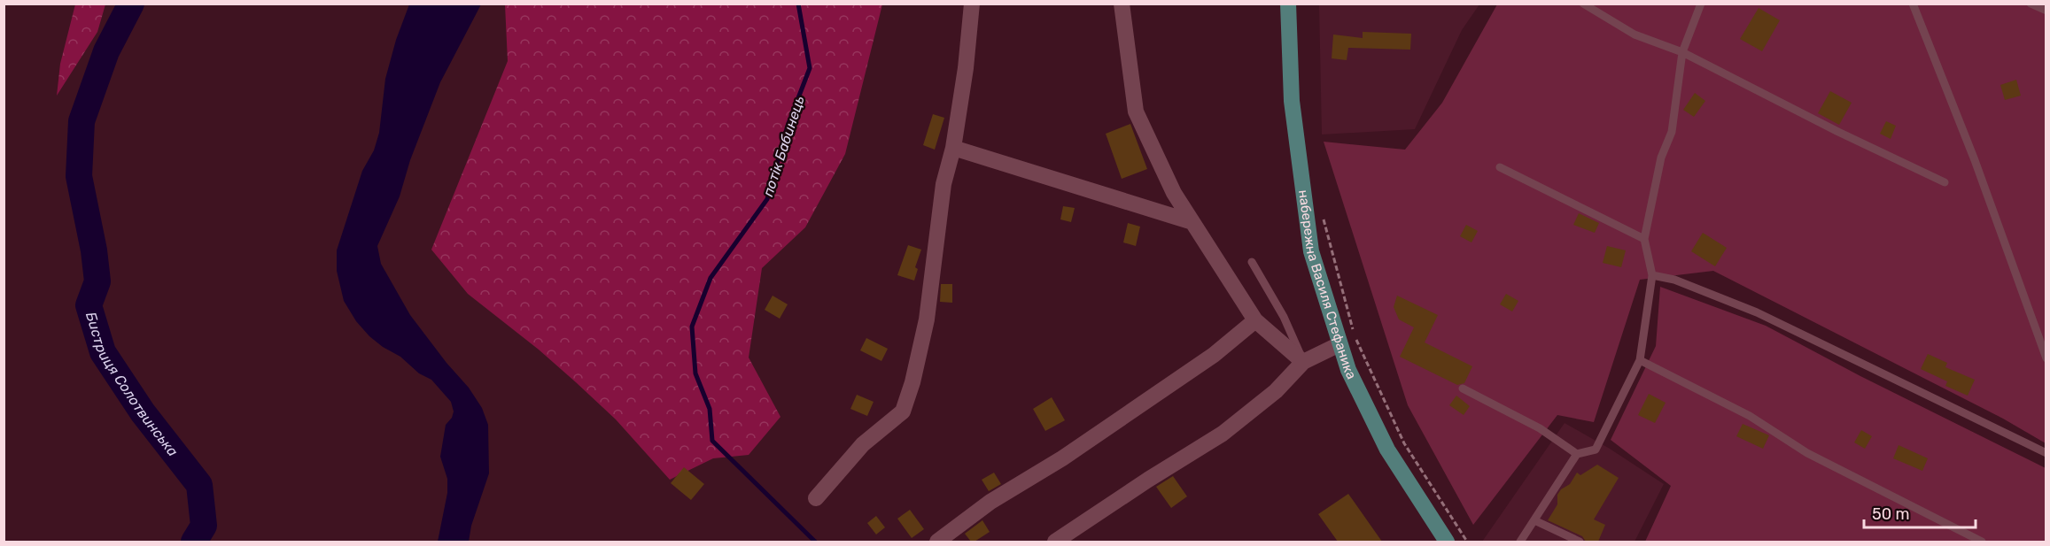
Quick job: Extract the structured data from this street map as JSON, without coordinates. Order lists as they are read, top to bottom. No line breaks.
{"streets":{"main road":["набережна Василя Стефаника"]},"water":["потік Бабинець","Бистриця Солотвинська"],"scale_bar":"50 m"}
